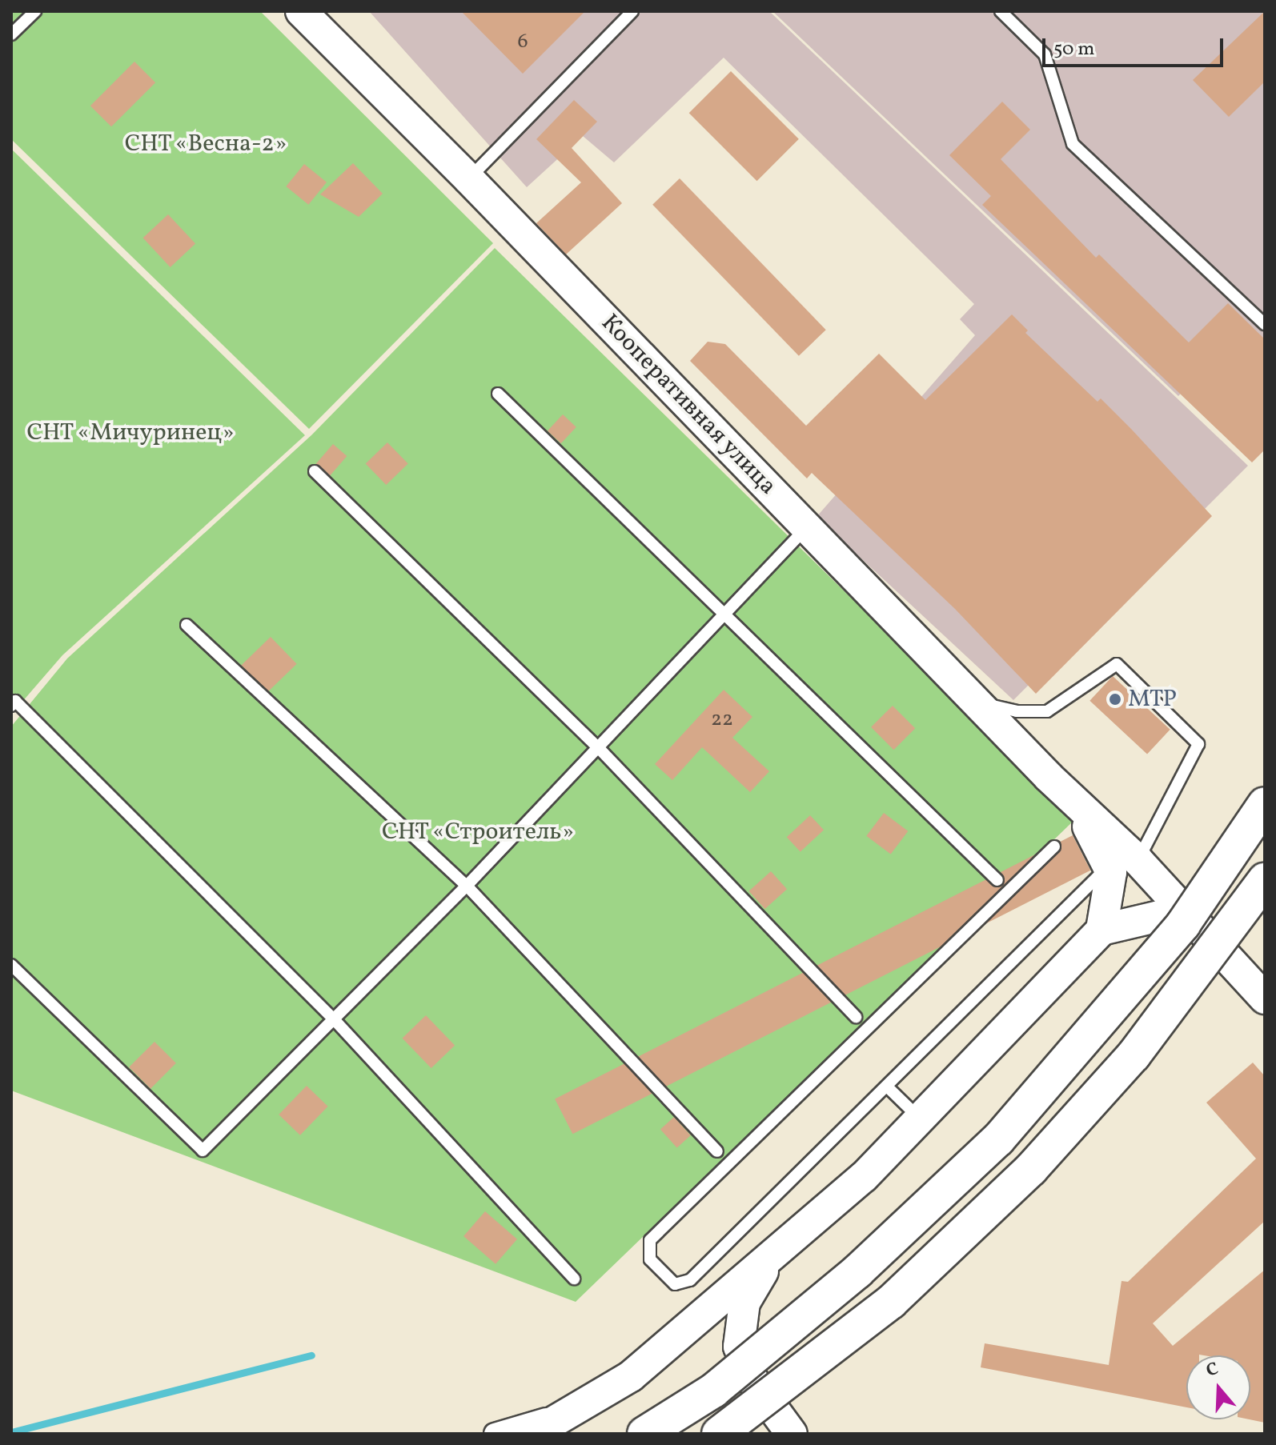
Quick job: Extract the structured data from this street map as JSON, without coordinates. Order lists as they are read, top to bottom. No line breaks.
{"streets":{"main road":["Кооперативная улица"]},"parks":["СНТ «Весна-2»","СНТ «Мичуринец»","СНТ «Строитель»"],"places":["МТР"],"house_numbers":["6","22"],"scale_bar":"50 m","north":"top"}
